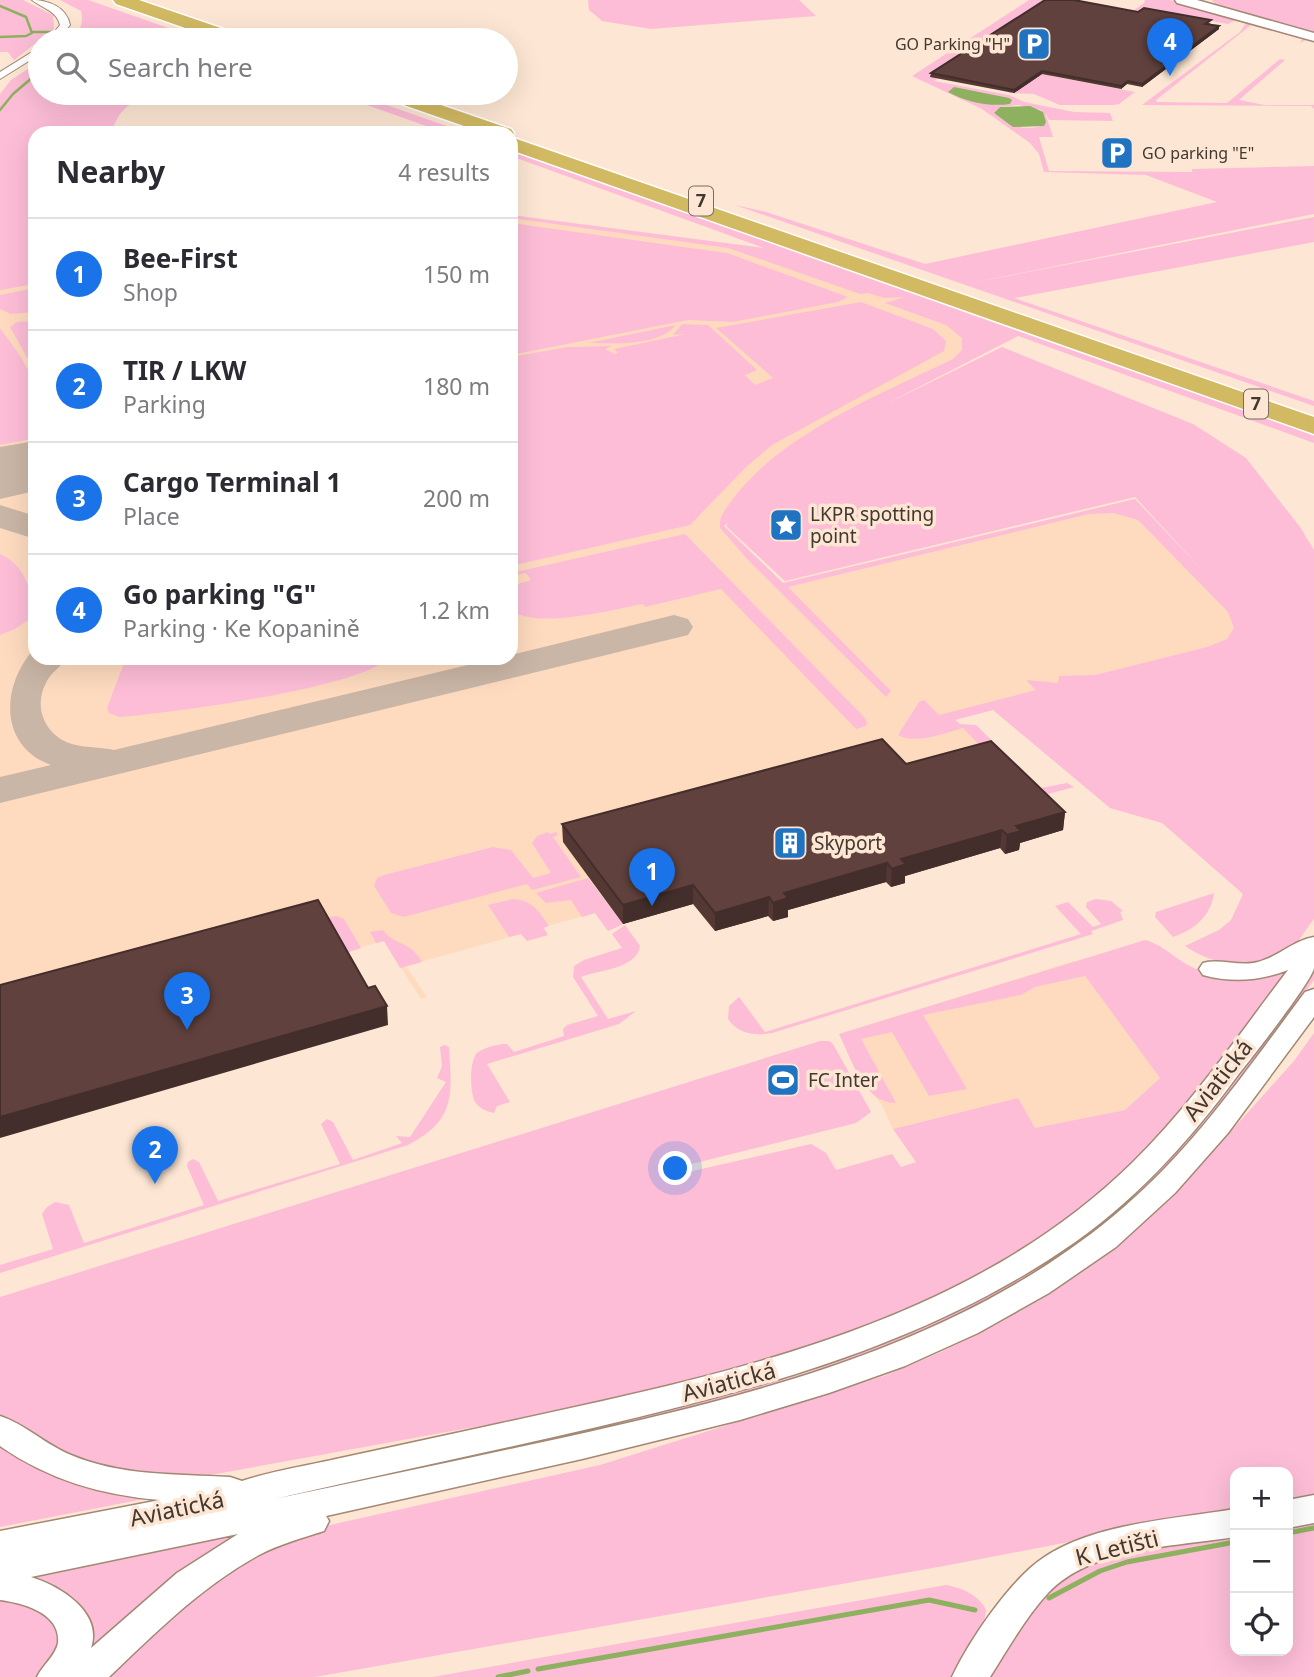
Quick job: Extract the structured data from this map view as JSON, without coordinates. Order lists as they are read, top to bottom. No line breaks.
{"streets":{"highway":["7"],"main road":["Aviatická","K Letišti"]},"places":{"parking":["GO Parking \"H\"","GO parking \"E\""],"place":["LKPR spotting point"],"building":["Skyport"],"sports":["FC Inter"]},"page":{"pins":["4","1","3","2"],"search":"Search here","heading":["Nearby","4 results"],"list":[{"mark":"1","name":"Bee-First","note":"Shop","value":"150 m"},{"mark":"2","name":"TIR / LKW","note":"Parking","value":"180 m"},{"mark":"3","name":"Cargo Terminal 1","note":"Place","value":"200 m"},{"mark":"4","name":"Go parking \"G\"","note":"Parking · Ke Kopanině","value":"1.2 km"}],"map_buttons":["+","−"]}}
